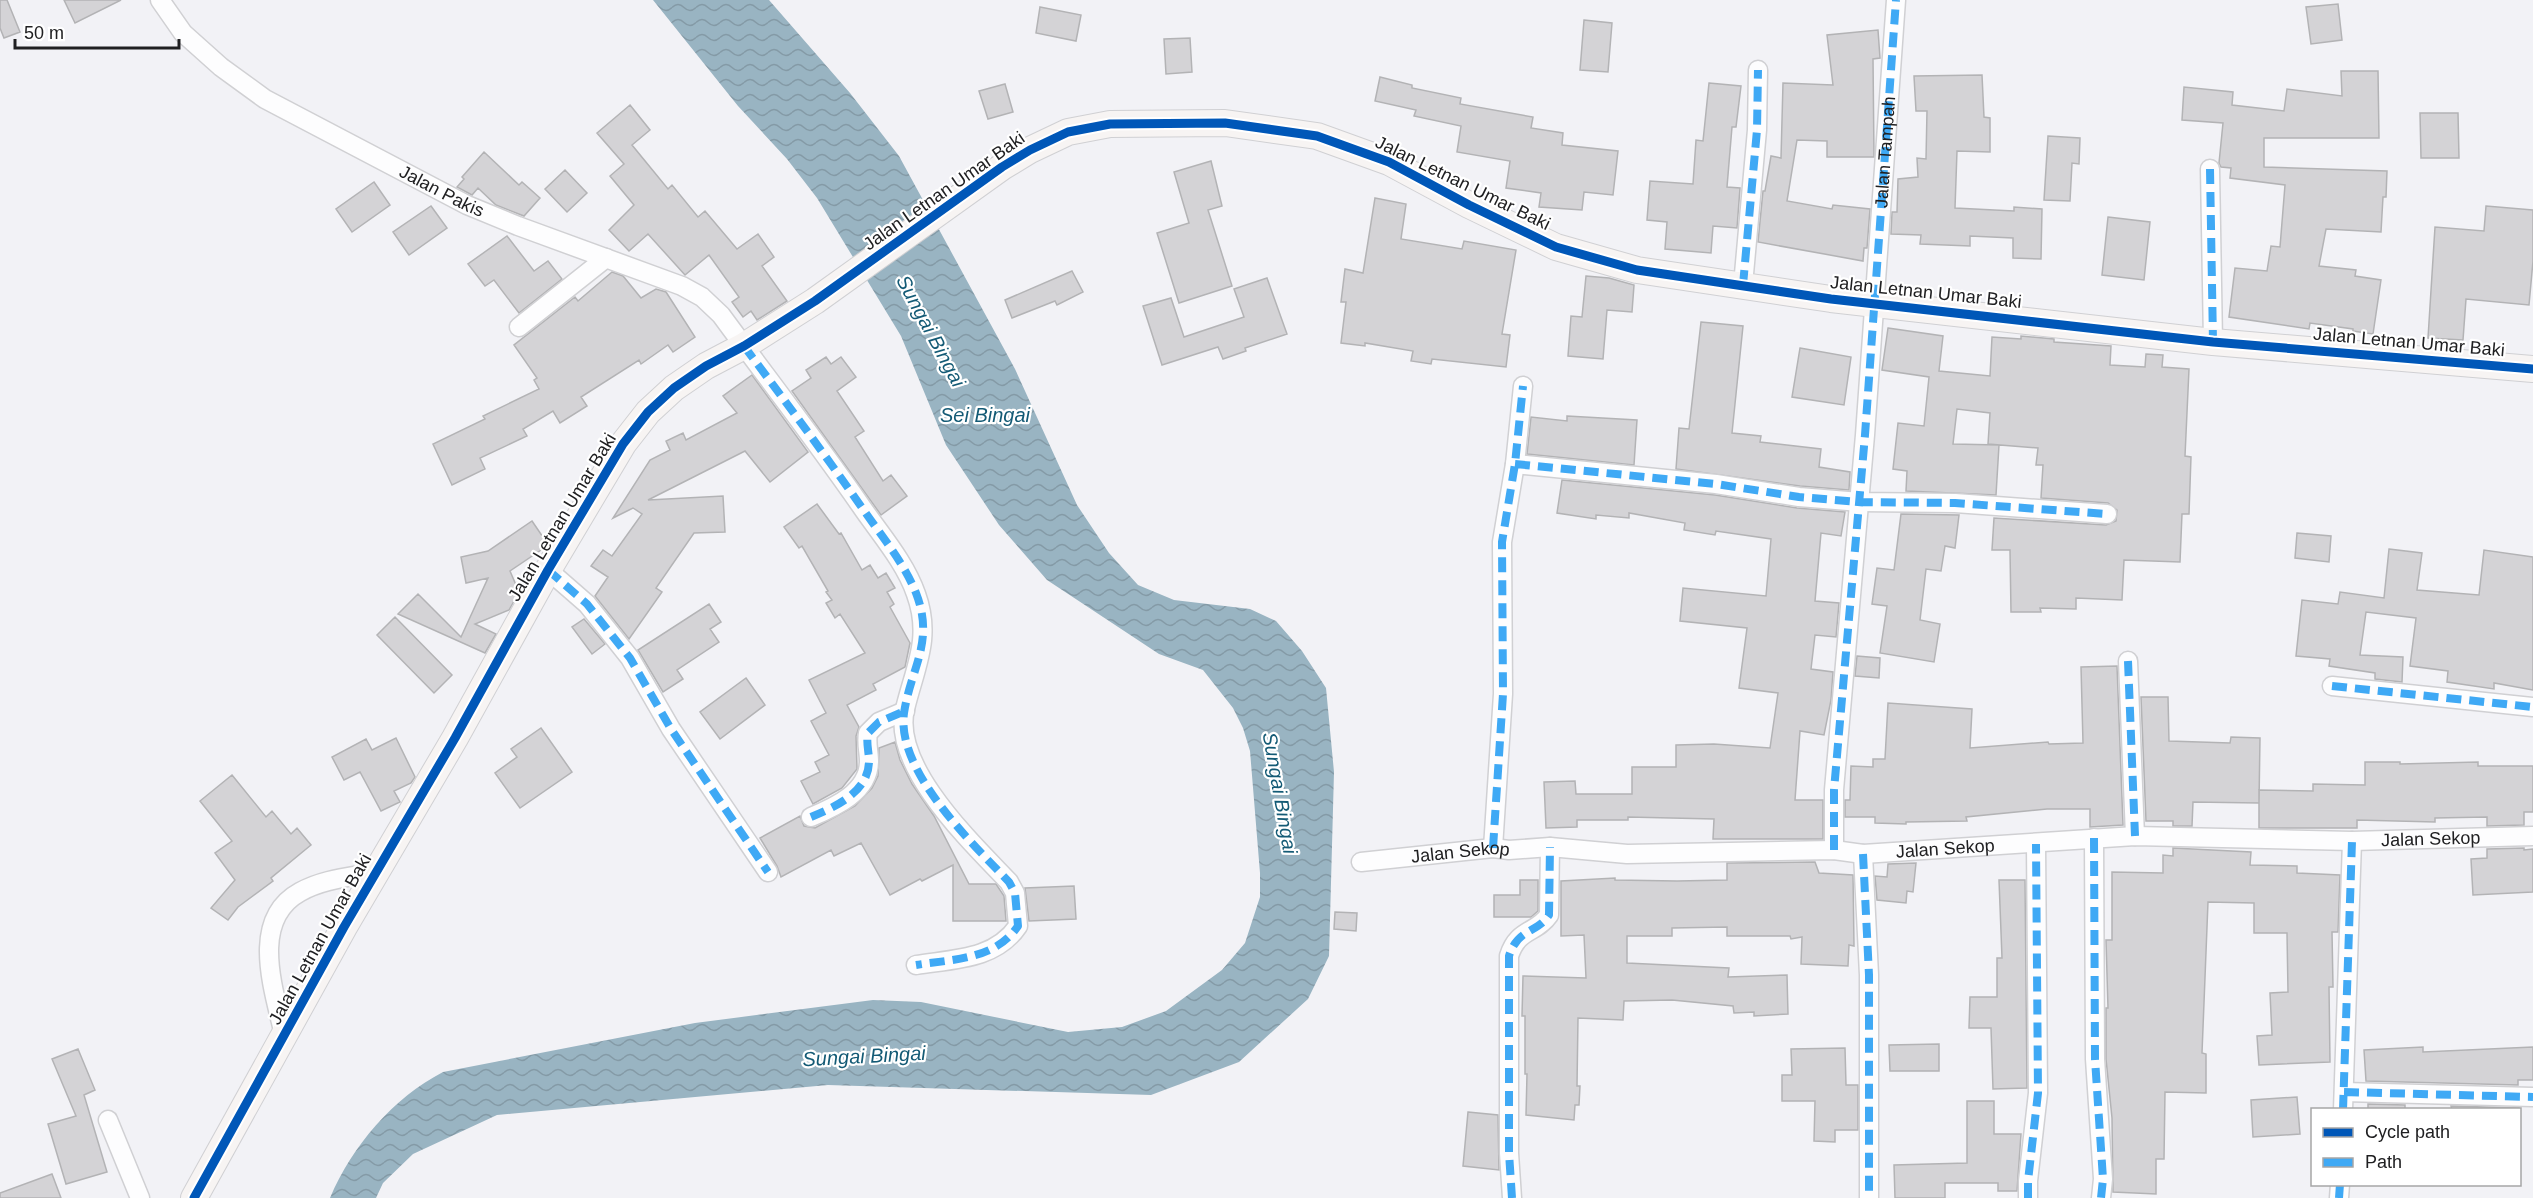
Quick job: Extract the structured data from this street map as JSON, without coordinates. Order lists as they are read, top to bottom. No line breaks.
{"streets":{"street":["Jalan Tampah","Jalan Letnan Umar Baki","Jalan Pakis","Jalan Sekop"]},"crossings":[["Jalan Tampah","Jalan Letnan Umar Baki"],["Jalan Tampah","Jalan Sekop"],["Jalan Letnan Umar Baki","Jalan Pakis"]],"water":["Sungai Bingai","Sei Bingai"],"legend":["Cycle path","Path"],"scale_bar":"50 m"}
